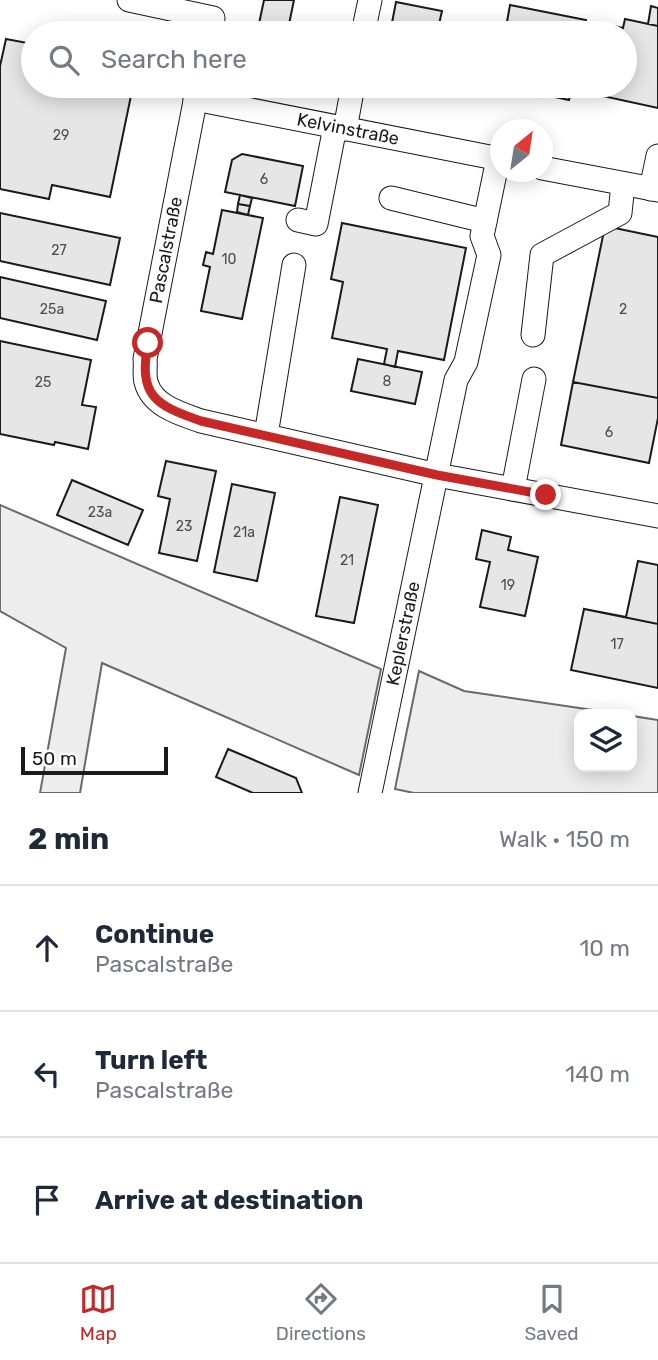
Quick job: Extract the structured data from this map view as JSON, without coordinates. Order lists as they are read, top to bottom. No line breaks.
{"streets":{"street":["Kelvinstraße","Pascalstraße","Keplerstraße"]},"crossings":[["Pascalstraße","Keplerstraße"]],"house_numbers":["29","6","27","10","25a","2","8","25","6","23a","23","21a","21","19","17"],"scale_bar":"50 m","north":"top right","page":{"search":"Search here","scale":"50 m","heading":["2 min","Walk · 150 m"],"list":[["Continue","Pascalstraße","10 m"],["Turn left","Pascalstraße","140 m"],"Arrive at destination"],"nav":["Map","Directions","Saved"]}}
